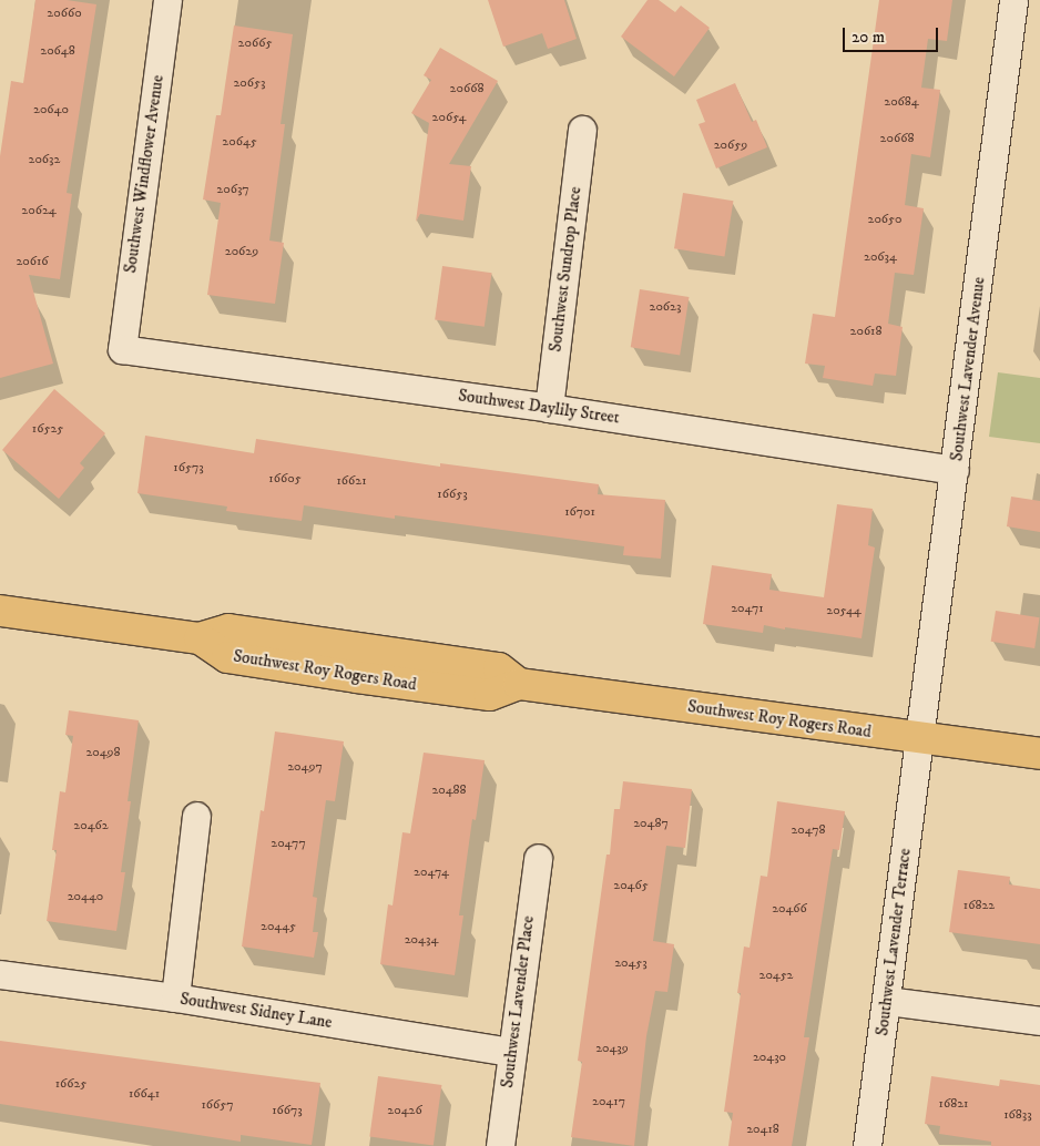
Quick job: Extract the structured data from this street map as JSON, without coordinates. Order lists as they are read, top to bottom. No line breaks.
{"streets":{"main road":["Southwest Roy Rogers Road"],"street":["Southwest Windflower Avenue","Southwest Sundrop Place","Southwest Lavender Avenue","Southwest Daylily Street","Southwest Lavender Terrace","Southwest Lavender Place","Southwest Sidney Lane"]},"crossings":[["Southwest Windflower Avenue","Southwest Daylily Street"],["Southwest Sundrop Place","Southwest Daylily Street"],["Southwest Lavender Avenue","Southwest Daylily Street"],["Southwest Lavender Avenue","Southwest Roy Rogers Road"],["Southwest Lavender Avenue","Southwest Lavender Terrace"],["Southwest Roy Rogers Road","Southwest Lavender Terrace"],["Southwest Lavender Place","Southwest Sidney Lane"]],"house_numbers":["20660","20665","20648","20653","20668","20684","20640","20654","20668","20645","20659","20632","20637","20624","20650","20629","20634","20616","20623","20618","16525","16573","16605","16621","16653","16701","20471","20544","20498","20497","20488","20487","20462","20478","20477","20474","20465","20440","16822","20466","20445","20434","20453","20452","20439","20430","16625","16641","20417","16821","16657","16673","20426","16833","20418"],"scale_bar":"20 m"}
